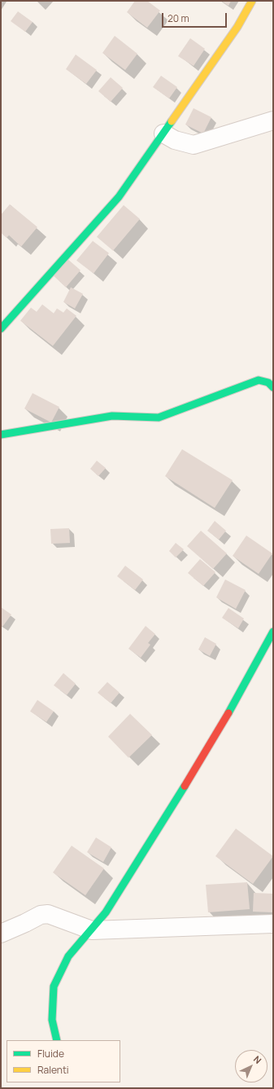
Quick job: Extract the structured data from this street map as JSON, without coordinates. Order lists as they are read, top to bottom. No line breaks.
{"legend":["Fluide","Ralenti"],"scale_bar":"20 m","north":"top right"}
